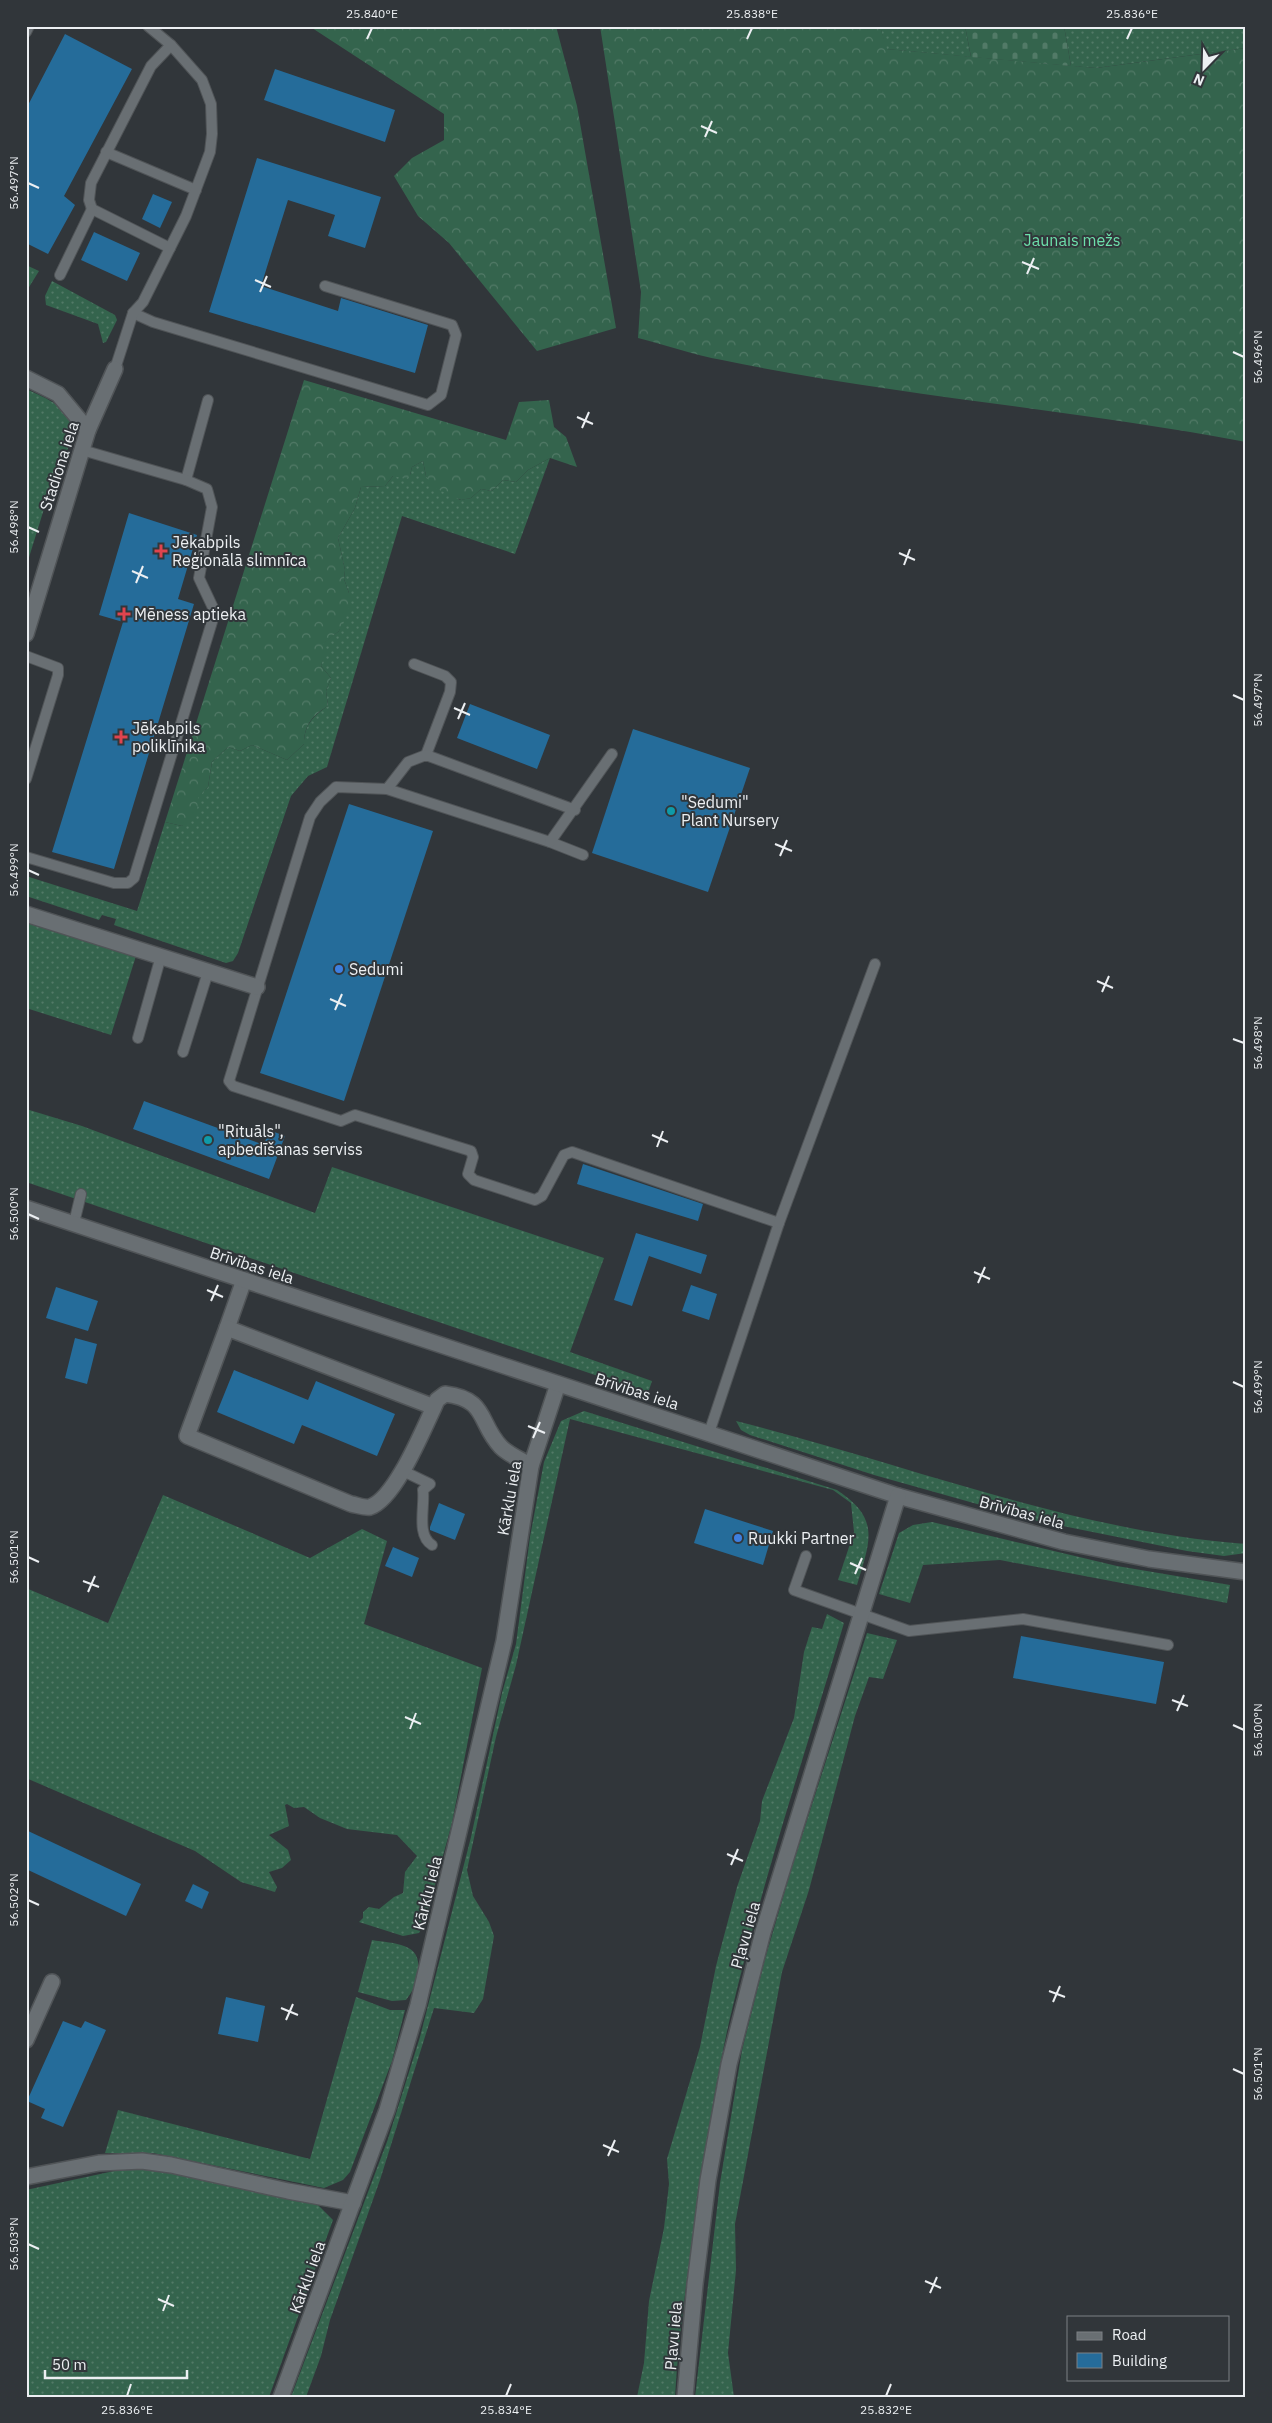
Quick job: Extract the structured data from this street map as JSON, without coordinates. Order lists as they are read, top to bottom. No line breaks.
{"streets":{"street":["Stadiona iela","Brīvības iela","Kārklu iela","Pļavu iela"]},"crossings":[["Brīvības iela","Kārklu iela"],["Brīvības iela","Pļavu iela"]],"parks":["Jaunais mežs"],"places":{"health":["Jēkabpils Reģionālā slimnīca","Mēness aptieka","Jēkabpils poliklīnika"],"other":["\"Sedumi\" Plant Nursery","Sedumi","\"Rituāls\", apbedīšanas serviss","Ruukki Partner"]},"legend":["Road","Building"],"scale_bar":"50 m","north":"bottom left","coordinates":["25.840°E","25.838°E","25.836°E","56.497°N","56.496°N","56.498°N","56.499°N","56.500°N","56.501°N","56.502°N","56.503°N","25.834°E","25.832°E"]}
